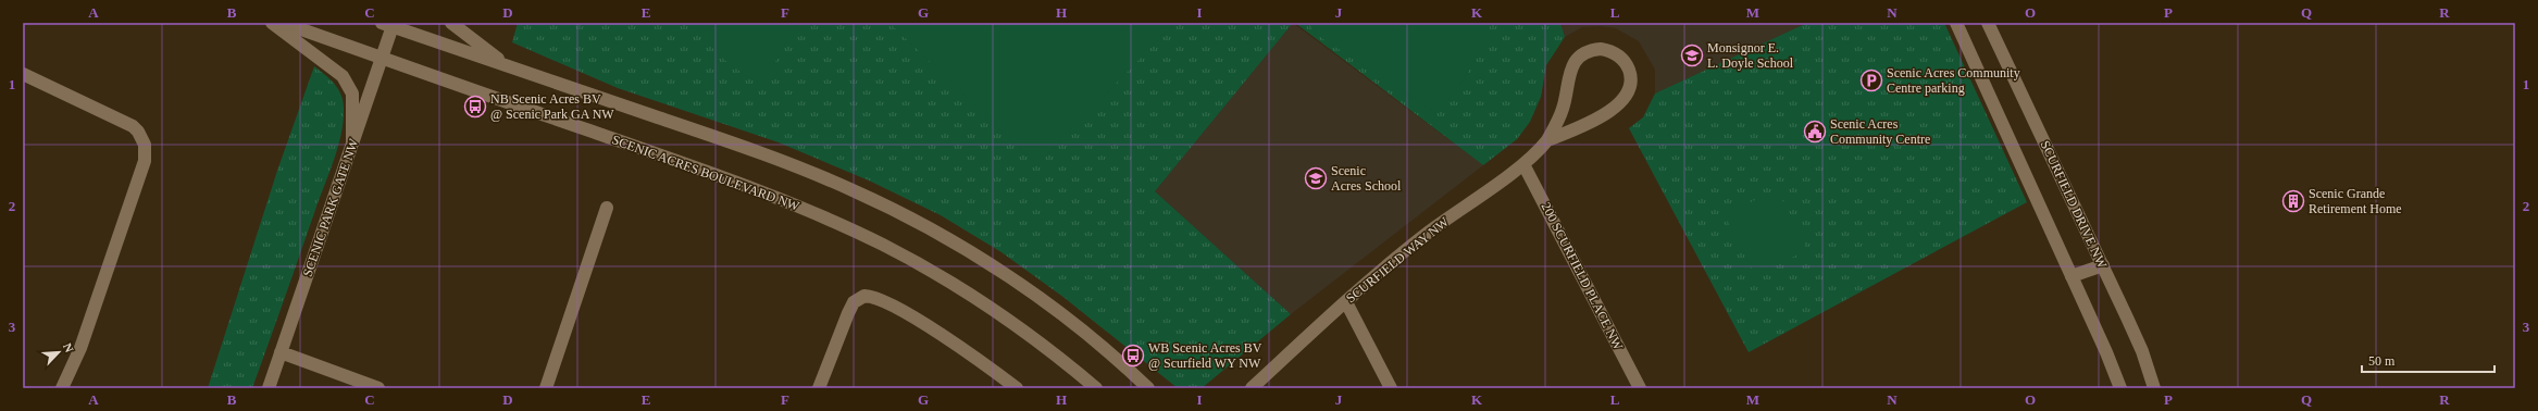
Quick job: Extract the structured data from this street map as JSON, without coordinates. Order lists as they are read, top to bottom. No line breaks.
{"streets":{"street":["SCENIC ACRES BOULEVARD NW","SCURFIELD DRIVE NW","SCENIC PARK GATE NW","SCURFIELD WAY NW","200 SCURFIELD PLACE NW"]},"crossings":[["SCENIC ACRES BOULEVARD NW","SCENIC PARK GATE NW"],["SCURFIELD WAY NW","200 SCURFIELD PLACE NW"]],"places":{"school or university":["Monsignor E. L. Doyle School","Scenic Acres School"],"parking":["Scenic Acres Community Centre parking"],"bus stop":["NB Scenic Acres BV @ Scenic Park GA NW","WB Scenic Acres BV @ Scurfield WY NW"],"public building":["Scenic Acres Community Centre"],"building":["Scenic Grande Retirement Home"]},"scale_bar":"50 m","north":"top right","grid":{"columns":["A","B","C","D","E","F","G","H","I","J","K","L","M","N","O","P","Q","R"],"rows":["1","2","3"]}}
